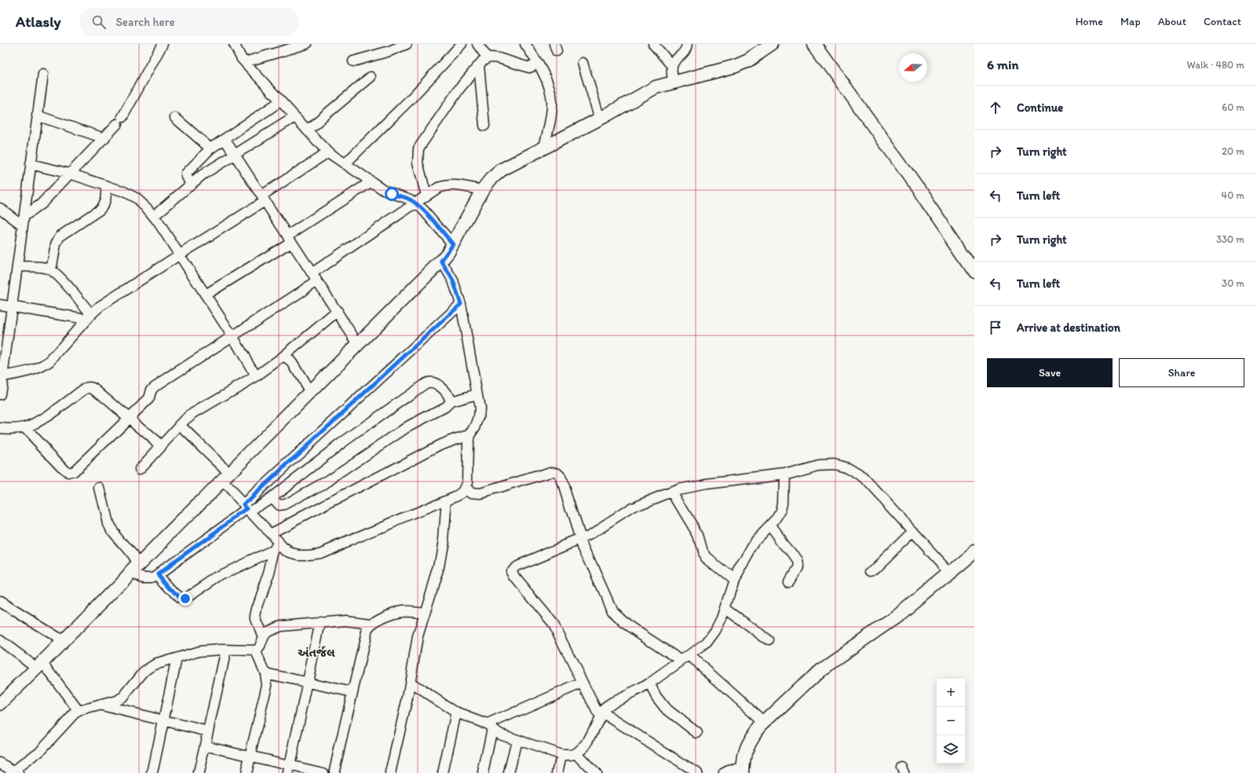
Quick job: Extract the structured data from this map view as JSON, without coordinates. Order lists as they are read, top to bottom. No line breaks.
{"districts":["અંતર્જલ"],"north":"left","page":{"header":"Atlasly","search":"Search here","nav":["Home","Map","About","Contact"],"heading":["6 min","Walk · 480 m"],"list":[["Continue","60 m"],["Turn right","20 m"],["Turn left","40 m"],["Turn right","330 m"],["Turn left","30 m"],"Arrive at destination"],"buttons":["Save","Share"],"map_buttons":["+","−"]}}
